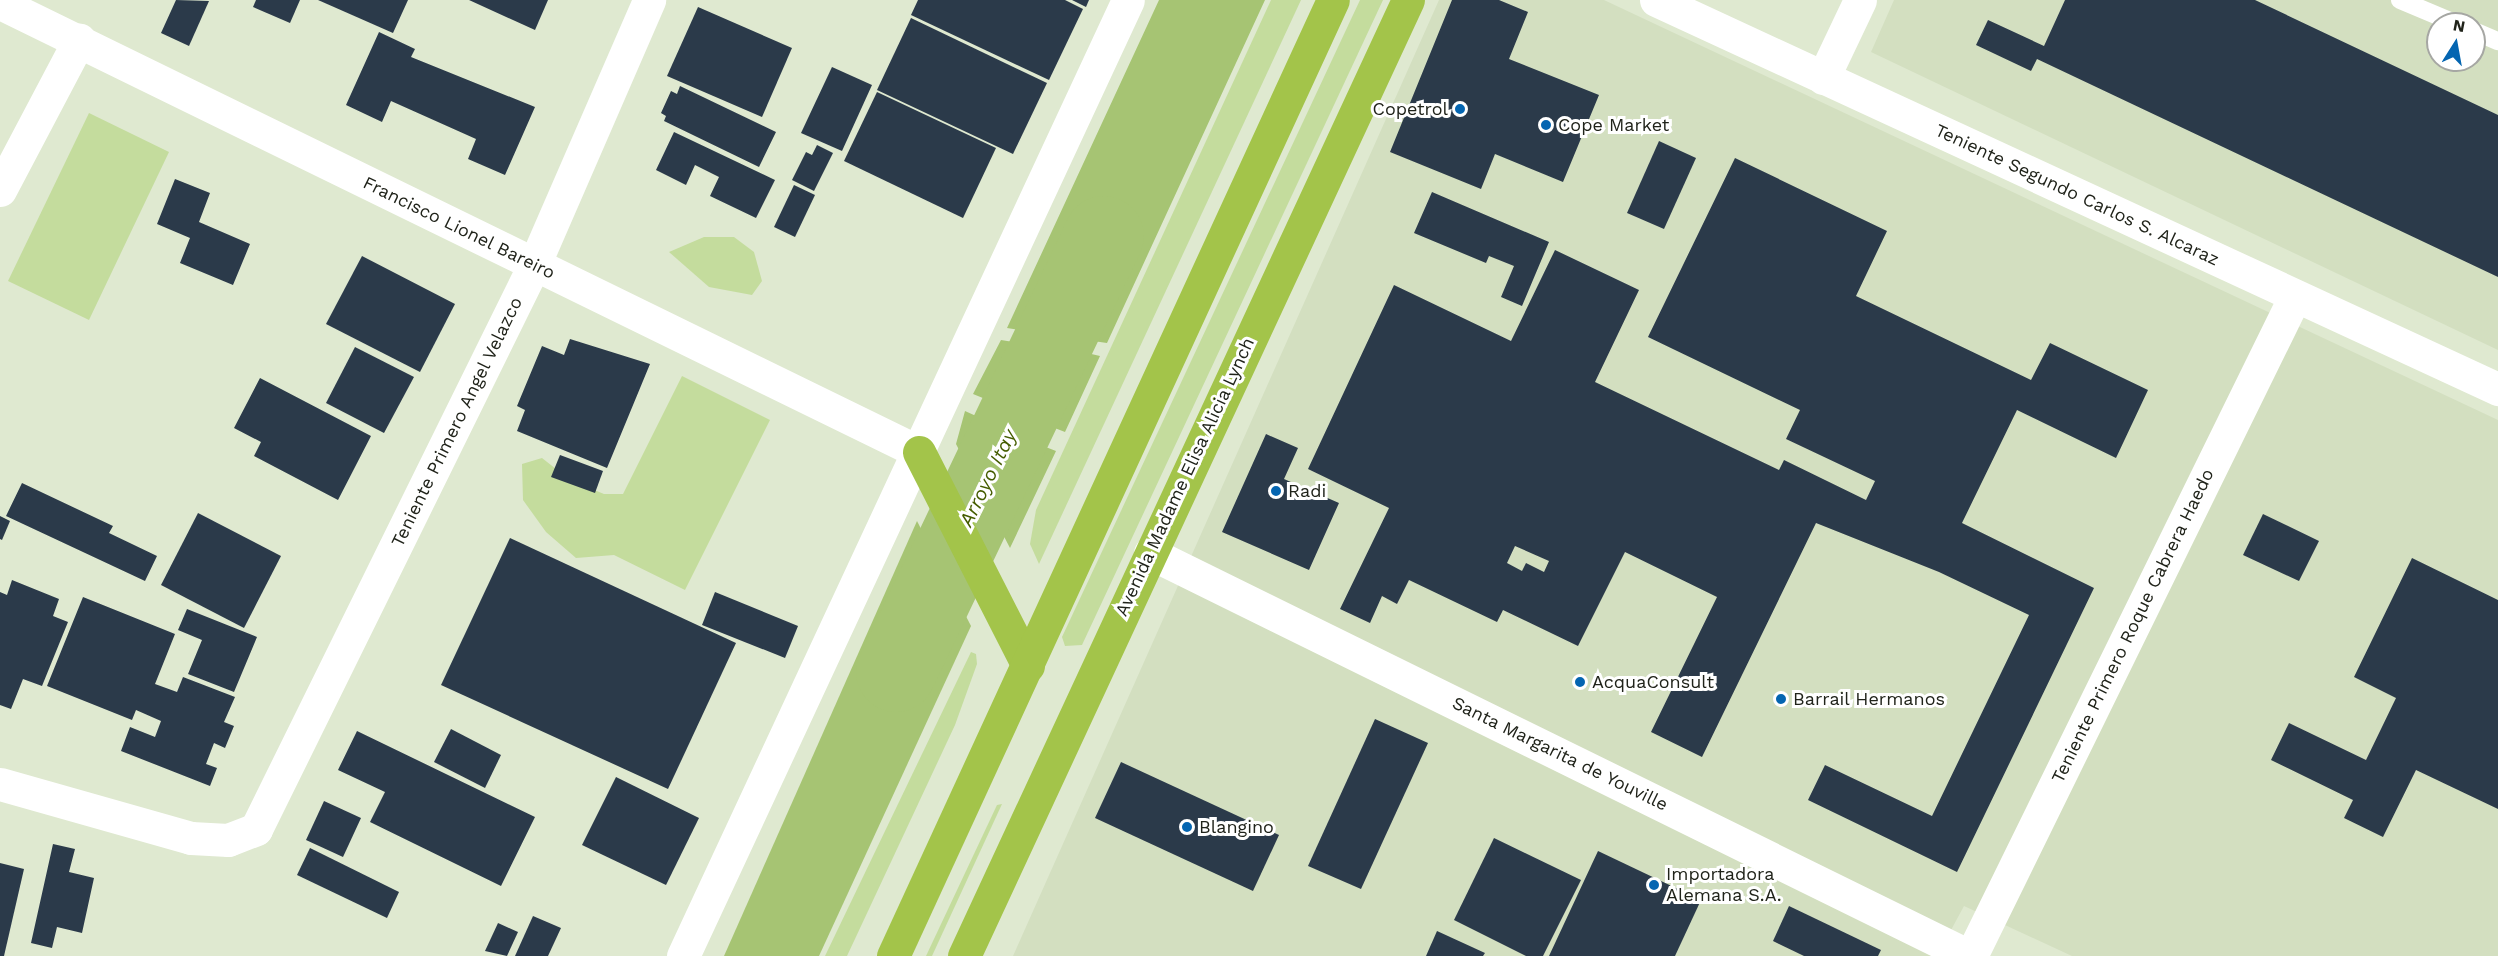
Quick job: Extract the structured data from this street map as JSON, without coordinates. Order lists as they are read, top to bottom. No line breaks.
{"streets":{"highway":["Avenida Madame Elisa Alicia Lynch"],"street":["Teniente Segundo Carlos S. Alcaraz","Francisco Lionel Bareiro","Teniente Primero Angel Velazco","Teniente Primero Roque Cabrera Haedo","Santa Margarita de Youville"]},"crossings":[["Teniente Segundo Carlos S. Alcaraz","Teniente Primero Roque Cabrera Haedo"],["Francisco Lionel Bareiro","Teniente Primero Angel Velazco"],["Avenida Madame Elisa Alicia Lynch","Santa Margarita de Youville"],["Teniente Primero Roque Cabrera Haedo","Santa Margarita de Youville"]],"water":["Arroyo Itay"],"places":["Copetrol","Cope Market","Radi","AcquaConsult","Barrail Hermanos","Blangino","Importadora Alemana S.A."],"north":"top"}
